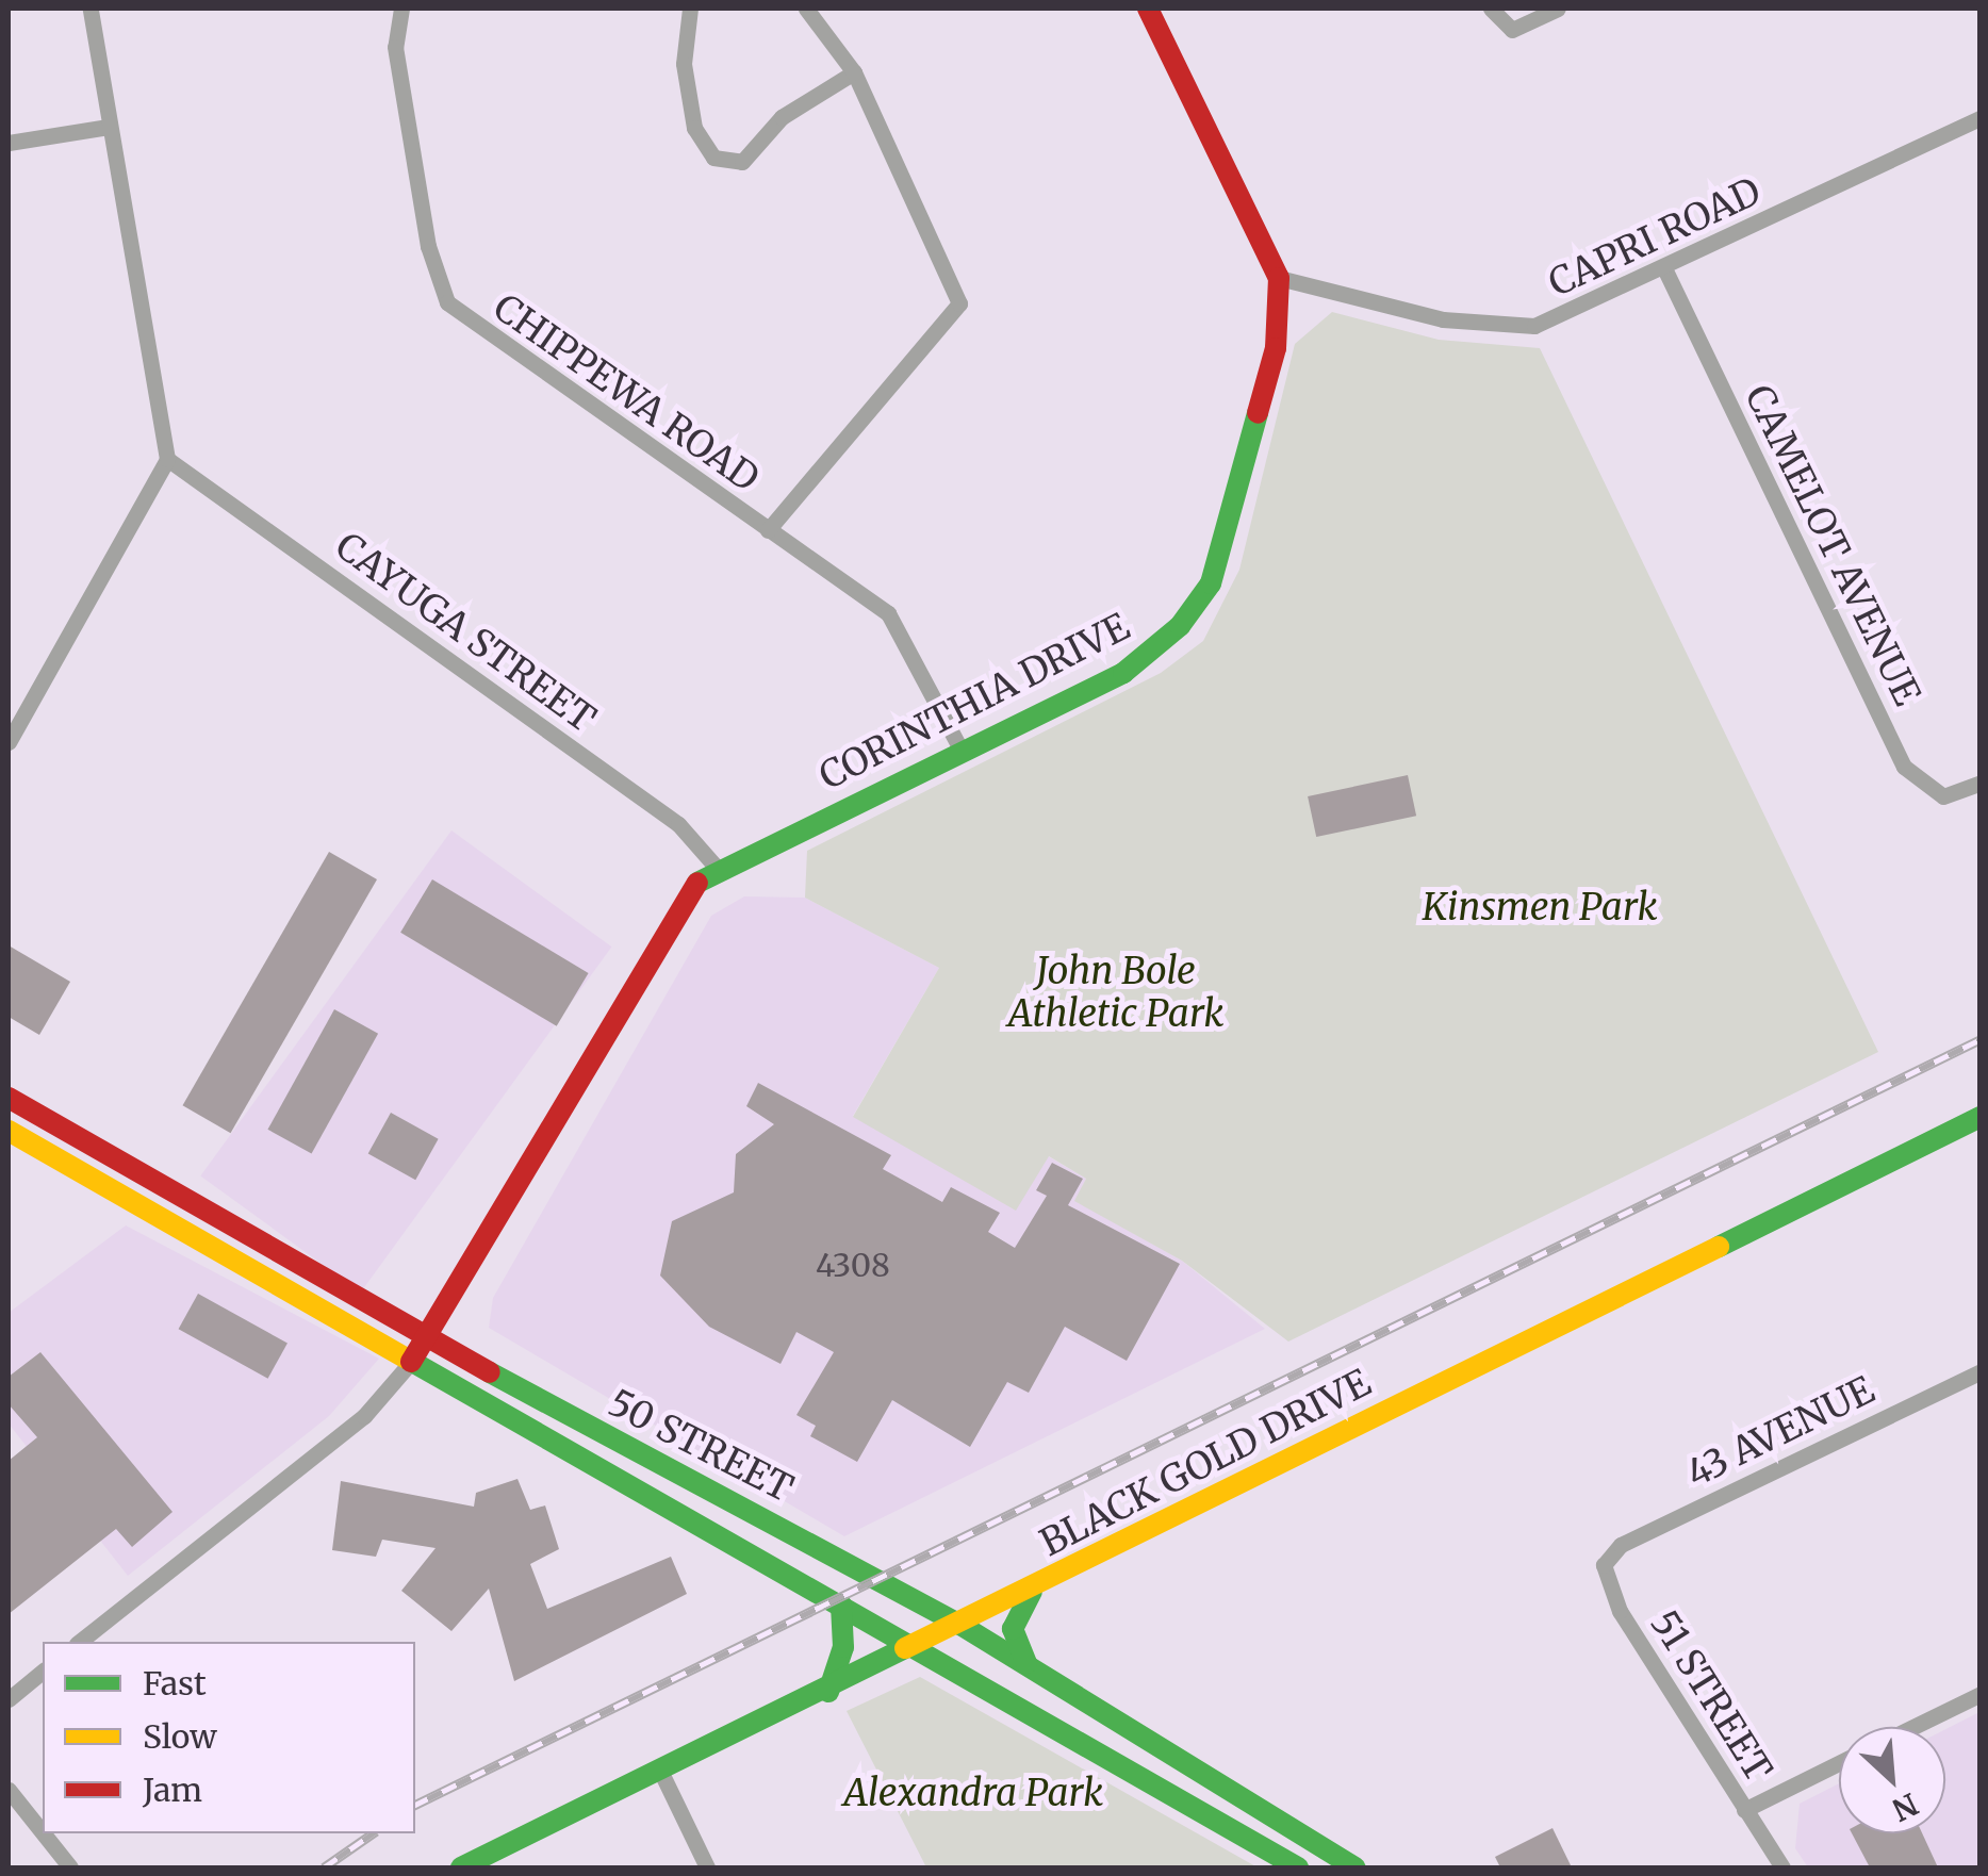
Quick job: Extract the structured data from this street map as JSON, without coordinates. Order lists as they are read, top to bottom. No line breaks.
{"streets":{"main road":["CORINTHIA DRIVE","50 STREET","BLACK GOLD DRIVE"],"street":["CAPRI ROAD","CHIPPEWA ROAD","CAMELOT AVENUE","CAYUGA STREET","43 AVENUE","51 STREET"]},"crossings":[["CAPRI ROAD","CAMELOT AVENUE"],["CAPRI ROAD","CORINTHIA DRIVE"],["CHIPPEWA ROAD","CORINTHIA DRIVE"],["CAYUGA STREET","CORINTHIA DRIVE"],["CORINTHIA DRIVE","50 STREET"],["43 AVENUE","51 STREET"],["50 STREET","BLACK GOLD DRIVE"]],"parks":["Kinsmen Park","John Bole Athletic Park","Alexandra Park"],"house_numbers":["4308"],"legend":["Fast","Slow","Jam"],"north":"bottom right"}
